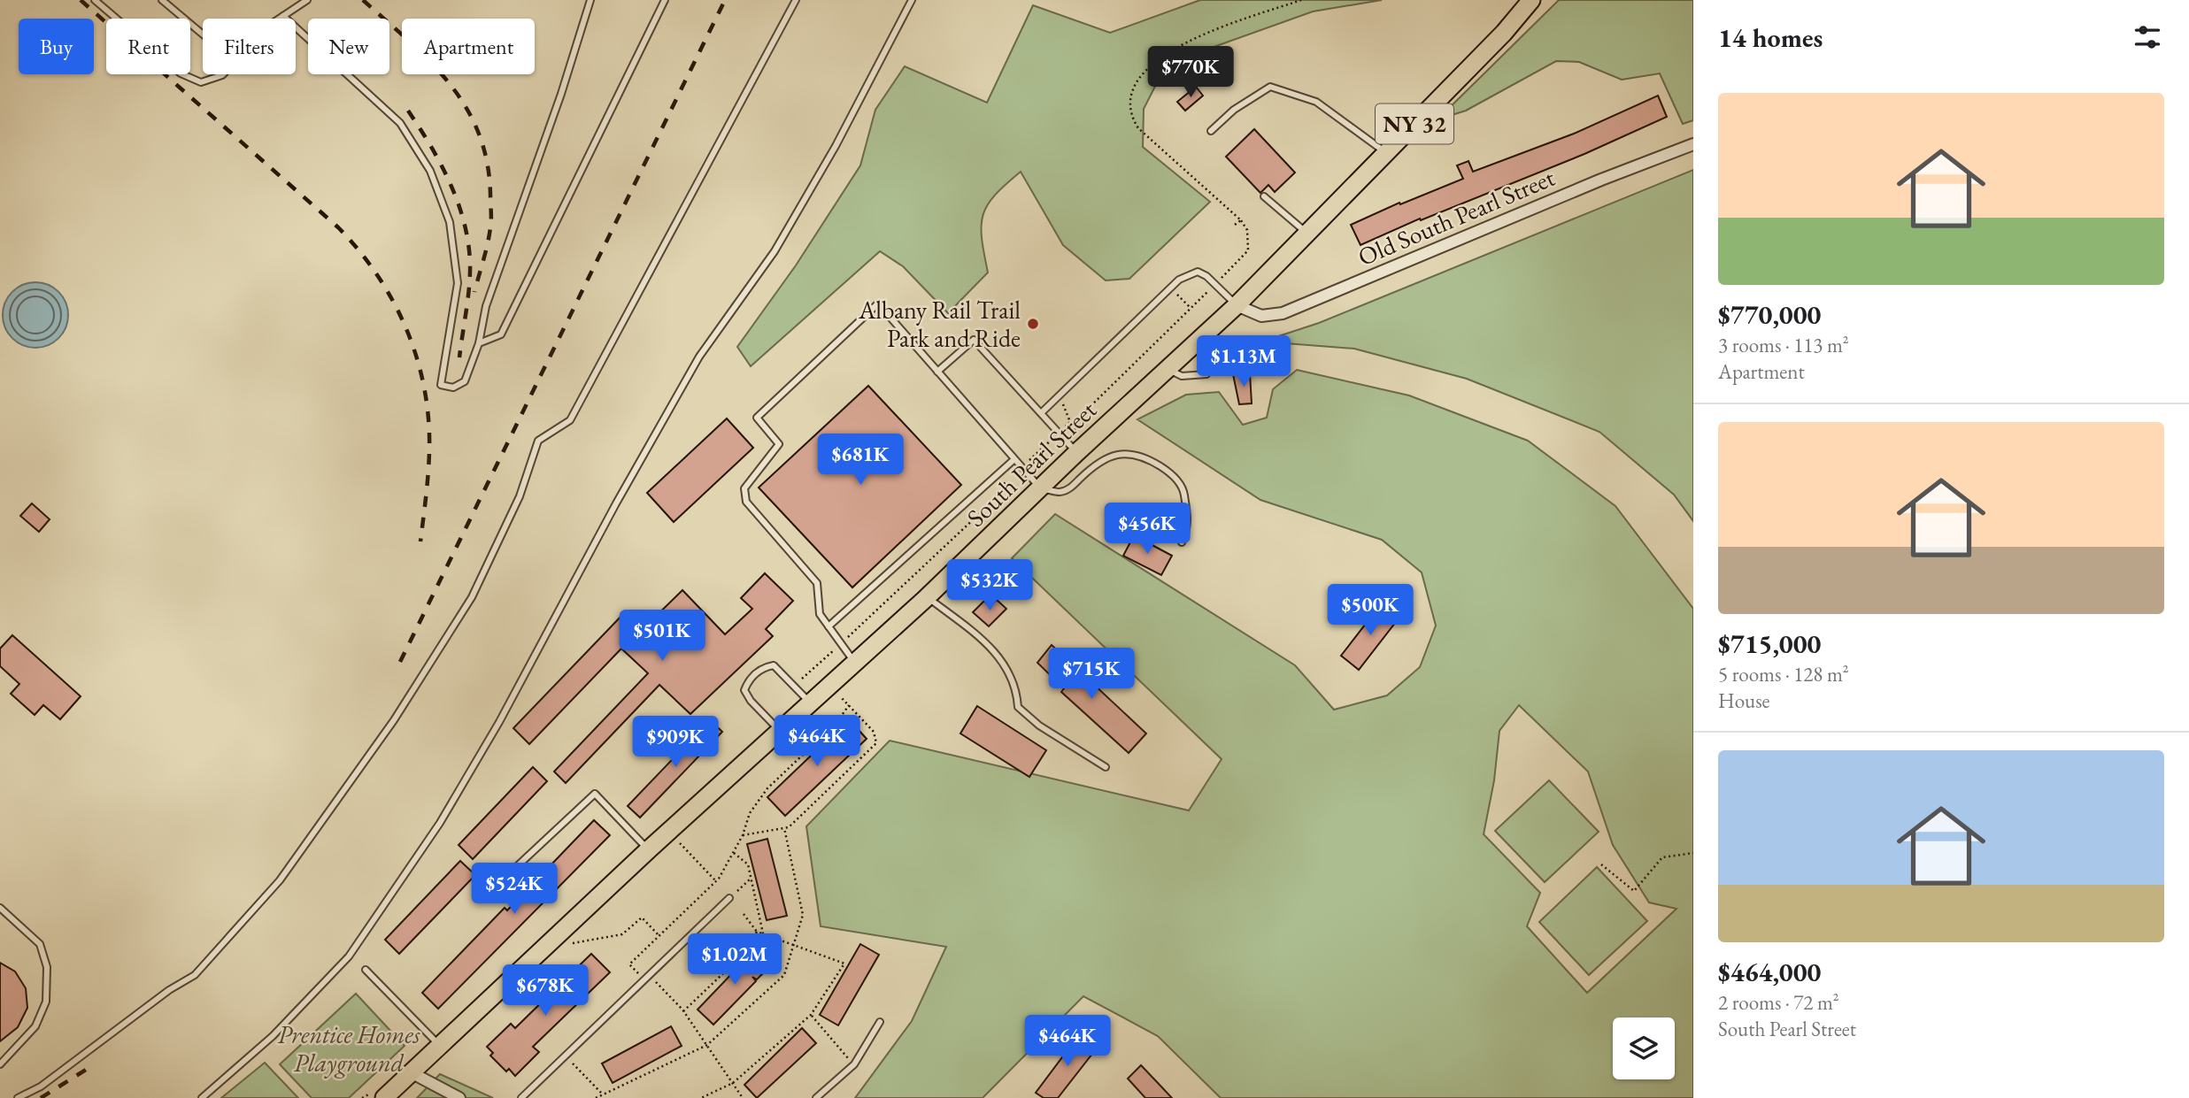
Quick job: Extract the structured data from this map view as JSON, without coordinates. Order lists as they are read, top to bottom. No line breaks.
{"streets":{"main road":["NY 32","South Pearl Street"],"street":["Old South Pearl Street"]},"crossings":[["Old South Pearl Street","South Pearl Street"]],"parks":["Prentice Homes Playground"],"places":["Albany Rail Trail Park and Ride"],"page":{"heading":"14 homes","chip":["Buy","Rent","Filters","New","Apartment"],"price":["$770K","$1.13M","$681K","$456K","$532K","$500K","$501K","$715K","$464K","$909K","$524K","$1.02M","$678K","$464K"],"list":[{"name":"$770,000","note":"3 rooms · 113 m² · Apartment"},{"name":"$715,000","note":"5 rooms · 128 m² · House"},{"name":"$464,000","note":"2 rooms · 72 m² · South Pearl Street"}]}}
